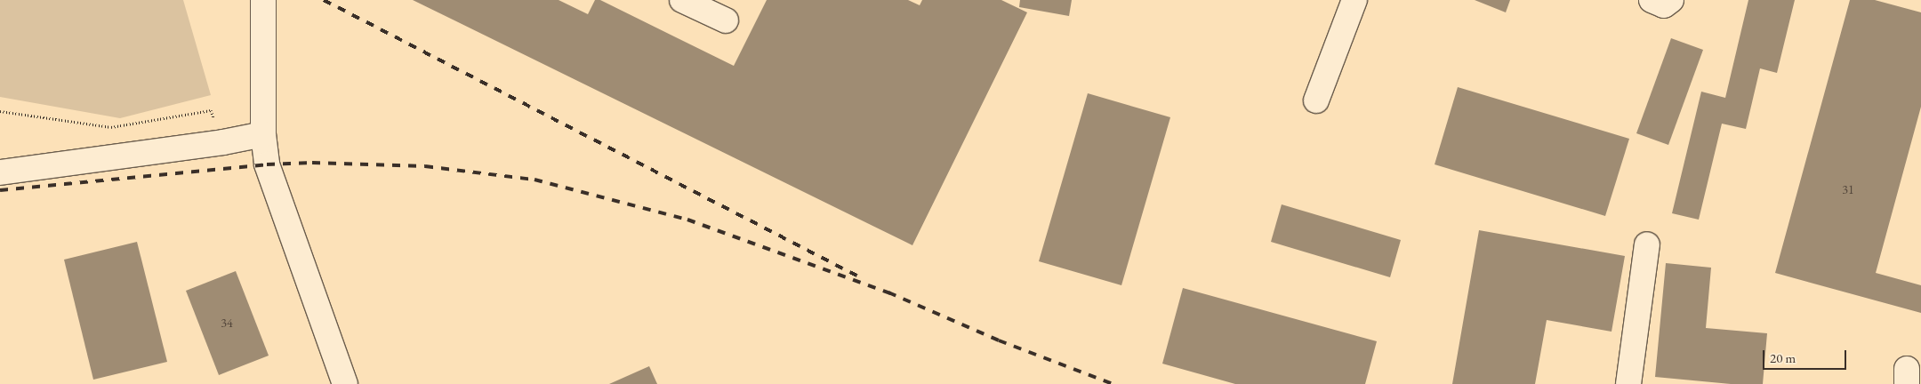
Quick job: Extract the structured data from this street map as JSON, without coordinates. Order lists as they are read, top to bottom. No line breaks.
{"house_numbers":["31","34"],"scale_bar":"20 m"}
